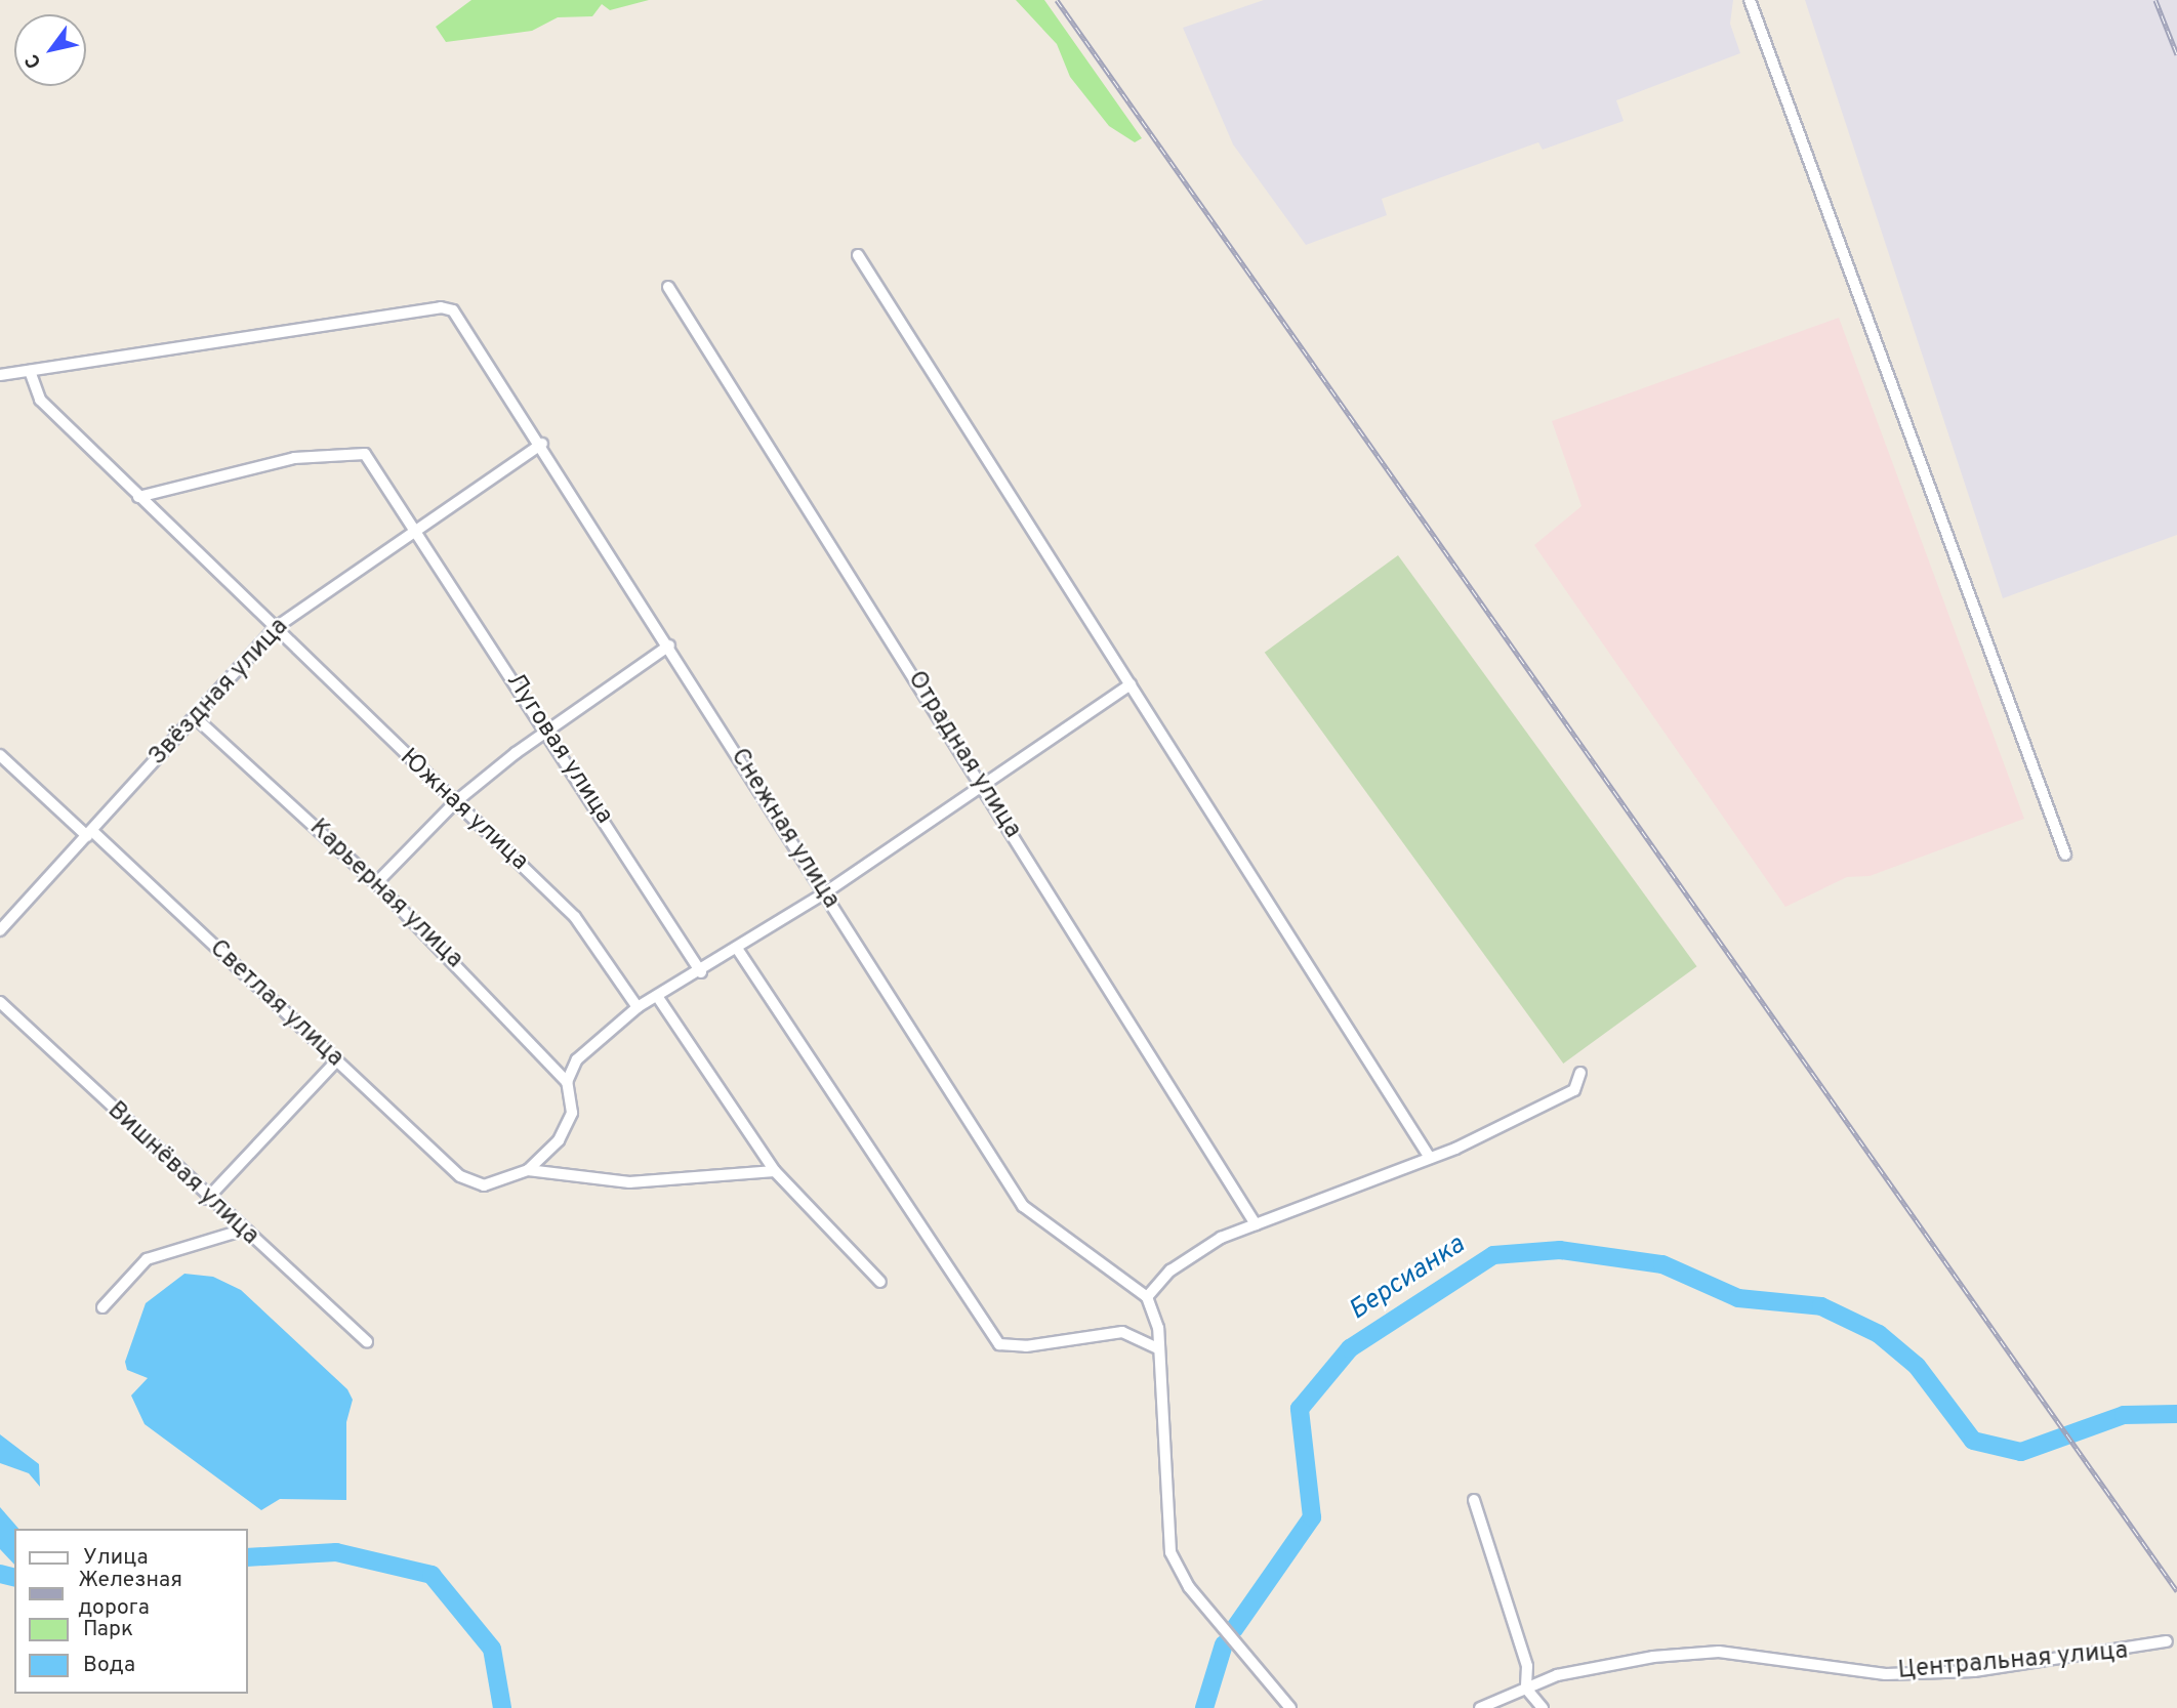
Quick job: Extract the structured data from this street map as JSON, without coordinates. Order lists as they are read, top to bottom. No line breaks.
{"streets":{"street":["Звёздная улица","Луговая улица","Отрадная улица","Южная улица","Снежная улица","Карьерная улица","Светлая улица","Вишнёвая улица","Центральная улица"]},"crossings":[["Звёздная улица","Луговая улица"],["Звёздная улица","Южная улица"],["Звёздная улица","Снежная улица"],["Звёздная улица","Карьерная улица"],["Звёздная улица","Светлая улица"],["Луговая улица","Южная улица"],["Южная улица","Снежная улица"]],"water":["Берсианка"],"legend":["Улица","Железная дорога","Парк","Вода"],"north":"bottom left"}
